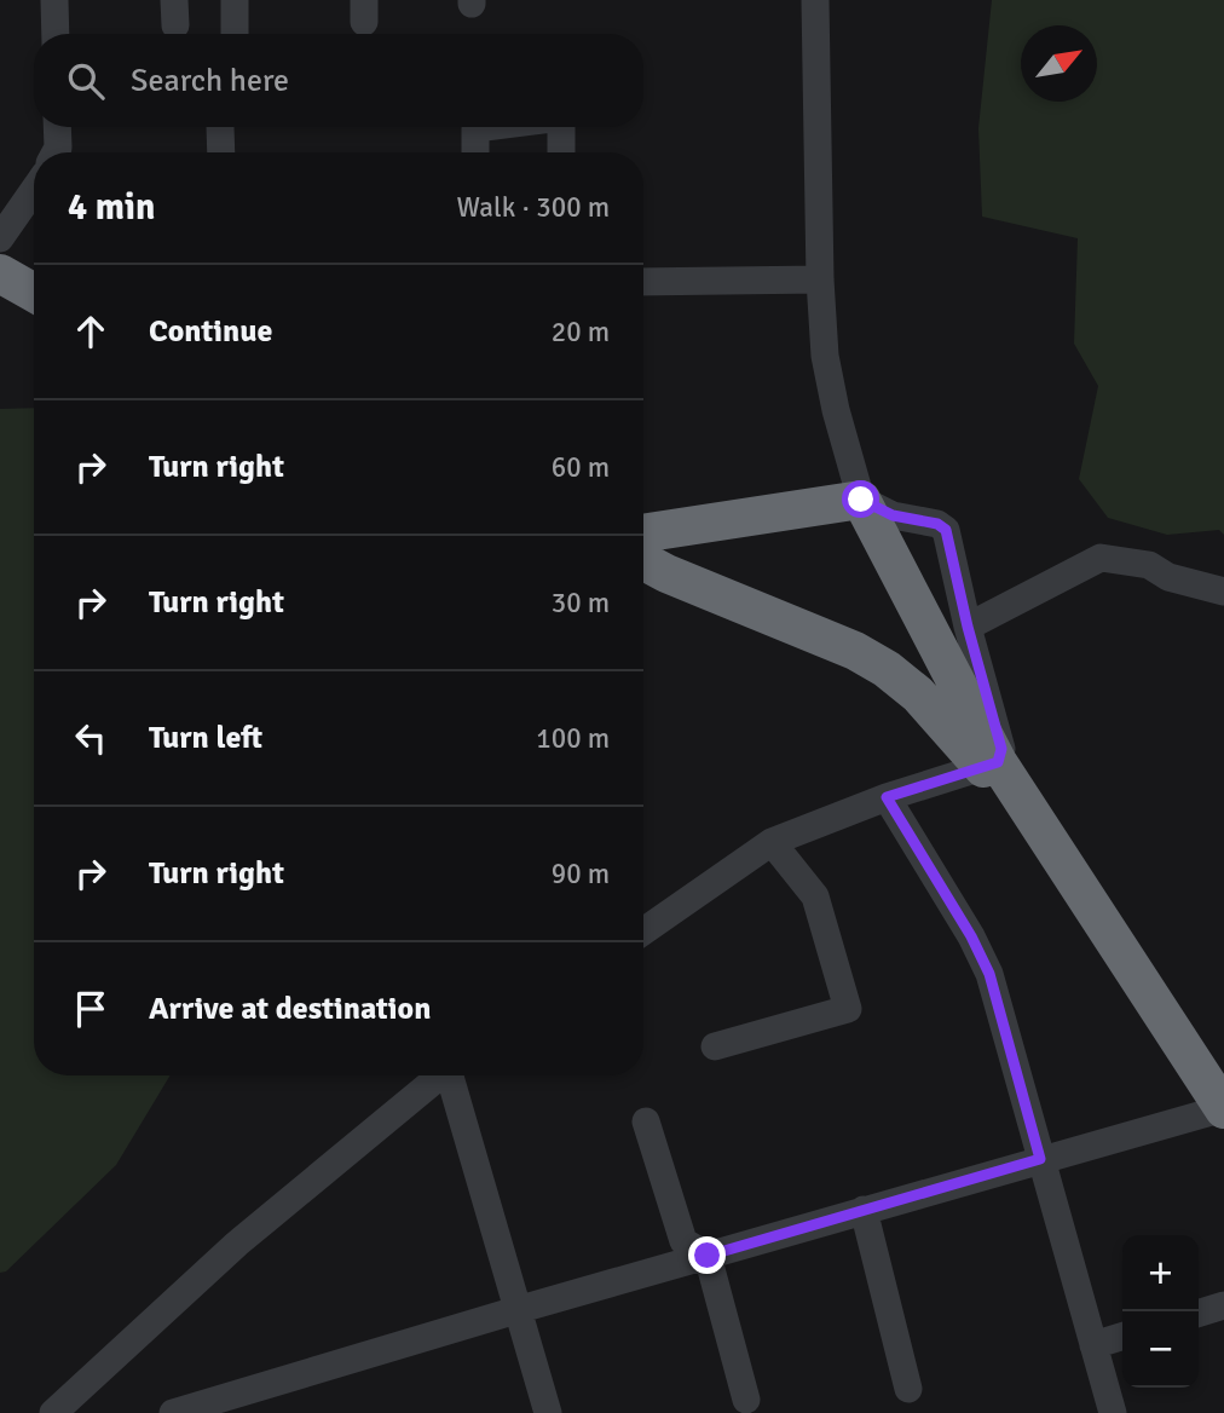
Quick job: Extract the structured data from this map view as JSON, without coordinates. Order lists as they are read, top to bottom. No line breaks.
{"north":"top right","page":{"search":"Search here","heading":["4 min","Walk · 300 m"],"list":[["Continue","20 m"],["Turn right","60 m"],["Turn right","30 m"],["Turn left","100 m"],["Turn right","90 m"],"Arrive at destination"],"map_buttons":["+","−"]}}
